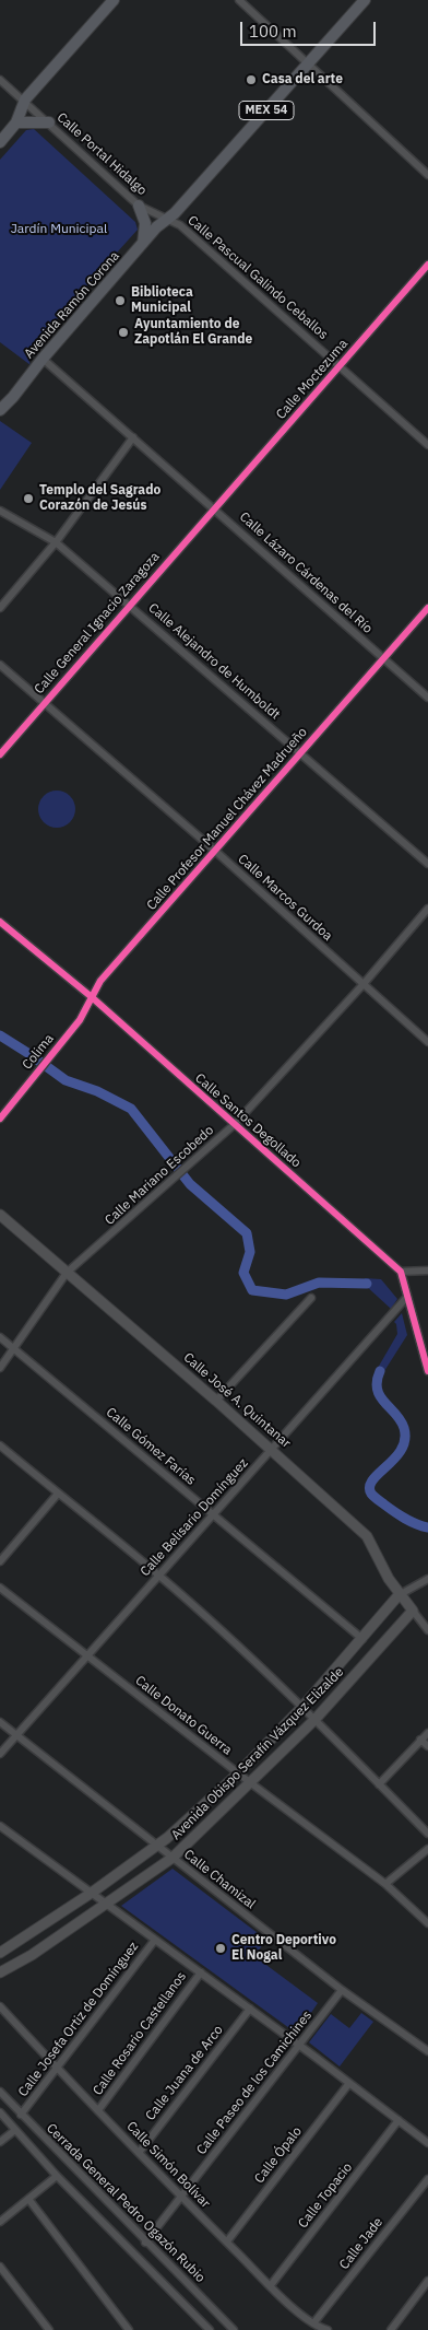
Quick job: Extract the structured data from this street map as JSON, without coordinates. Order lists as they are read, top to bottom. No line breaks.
{"streets":{"main road":["MEX 54","Avenida Ramón Corona"],"street":["Calle Portal Hidalgo","Calle Pascual Galindo Ceballos","Calle Moctezuma","Calle Lázaro Cárdenas del Río","Calle General Ignacio Zaragoza","Calle Alejandro de Humboldt","Calle Profesor Manuel Chávez Madrueño","Calle Marcos Gurdoa","Colima","Calle Santos Degollado","Calle Mariano Escobedo","Calle José A. Quintanar","Calle Gómez Farías","Calle Belisario Domínguez","Calle Donato Guerra","Avenida Obispo Serafín Vázquez Elizalde","Calle Chamizal","Calle Josefa Ortiz de Domínguez","Calle Rosario Castellanos","Calle Juana de Arco","Calle Paseo de los Camichines","Calle Ópalo","Calle Simón Bolívar","Calle Topacio","Cerrada General Pedro Ogazón Rubio","Calle Jade"]},"crossings":[["MEX 54","Calle Portal Hidalgo"],["MEX 54","Calle Pascual Galindo Ceballos"],["MEX 54","Avenida Ramón Corona"],["Calle Portal Hidalgo","Calle Pascual Galindo Ceballos"],["Calle Portal Hidalgo","Avenida Ramón Corona"],["Calle Pascual Galindo Ceballos","Avenida Ramón Corona"],["Calle Pascual Galindo Ceballos","Calle Moctezuma"],["Avenida Ramón Corona","Calle Lázaro Cárdenas del Río"],["Calle Moctezuma","Calle Lázaro Cárdenas del Río"],["Calle Moctezuma","Calle General Ignacio Zaragoza"],["Calle Lázaro Cárdenas del Río","Calle General Ignacio Zaragoza"],["Calle Lázaro Cárdenas del Río","Calle Profesor Manuel Chávez Madrueño"],["Calle General Ignacio Zaragoza","Calle Alejandro de Humboldt"],["Calle General Ignacio Zaragoza","Calle Marcos Gurdoa"],["Calle Alejandro de Humboldt","Calle Profesor Manuel Chávez Madrueño"],["Calle Profesor Manuel Chávez Madrueño","Calle Marcos Gurdoa"],["Calle Profesor Manuel Chávez Madrueño","Colima"],["Calle Profesor Manuel Chávez Madrueño","Calle Santos Degollado"],["Calle Marcos Gurdoa","Calle Mariano Escobedo"],["Colima","Calle Santos Degollado"],["Calle Santos Degollado","Calle Mariano Escobedo"],["Calle Mariano Escobedo","Calle José A. Quintanar"],["Calle Mariano Escobedo","Calle Gómez Farías"],["Calle José A. Quintanar","Calle Belisario Domínguez"],["Calle José A. Quintanar","Avenida Obispo Serafín Vázquez Elizalde"],["Calle Gómez Farías","Calle Belisario Domínguez"],["Calle Gómez Farías","Avenida Obispo Serafín Vázquez Elizalde"],["Calle Belisario Domínguez","Calle Donato Guerra"],["Calle Belisario Domínguez","Calle Chamizal"],["Calle Donato Guerra","Avenida Obispo Serafín Vázquez Elizalde"],["Avenida Obispo Serafín Vázquez Elizalde","Calle Chamizal"],["Calle Chamizal","Calle Paseo de los Camichines"],["Calle Josefa Ortiz de Domínguez","Calle Simón Bolívar"],["Calle Josefa Ortiz de Domínguez","Cerrada General Pedro Ogazón Rubio"],["Calle Rosario Castellanos","Calle Simón Bolívar"],["Calle Juana de Arco","Calle Simón Bolívar"],["Calle Paseo de los Camichines","Calle Simón Bolívar"],["Calle Paseo de los Camichines","Cerrada General Pedro Ogazón Rubio"],["Calle Ópalo","Calle Simón Bolívar"],["Calle Simón Bolívar","Calle Topacio"],["Calle Simón Bolívar","Calle Jade"]],"parks":["Jardín Municipal"],"places":["Casa del arte","Biblioteca Municipal","Ayuntamiento de Zapotlán El Grande","Templo del Sagrado Corazón de Jesús","Centro Deportivo El Nogal"],"scale_bar":"100 m"}
